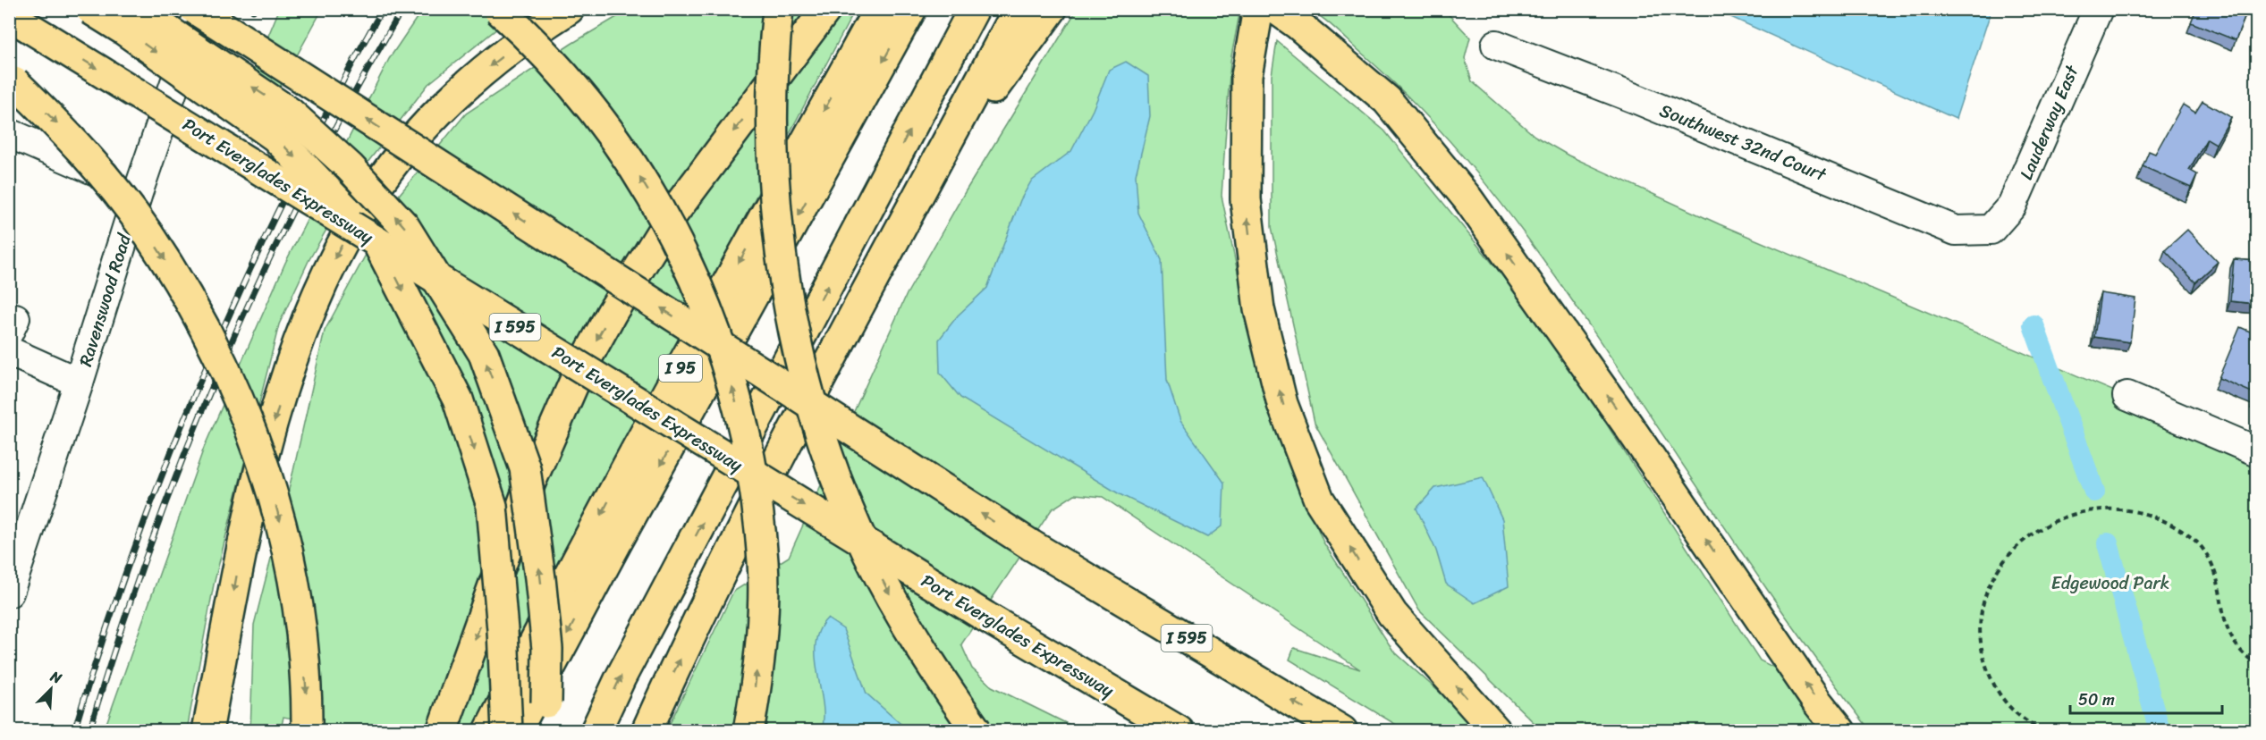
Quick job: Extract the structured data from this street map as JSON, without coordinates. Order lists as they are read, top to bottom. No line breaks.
{"streets":{"highway":["Port Everglades Expressway","I 595","I 95"],"street":["Lauderway East","Southwest 32nd Court","Ravenswood Road"]},"crossings":[["Lauderway East","Southwest 32nd Court"]],"parks":["Edgewood Park"],"scale_bar":"50 m","north":"top right"}
